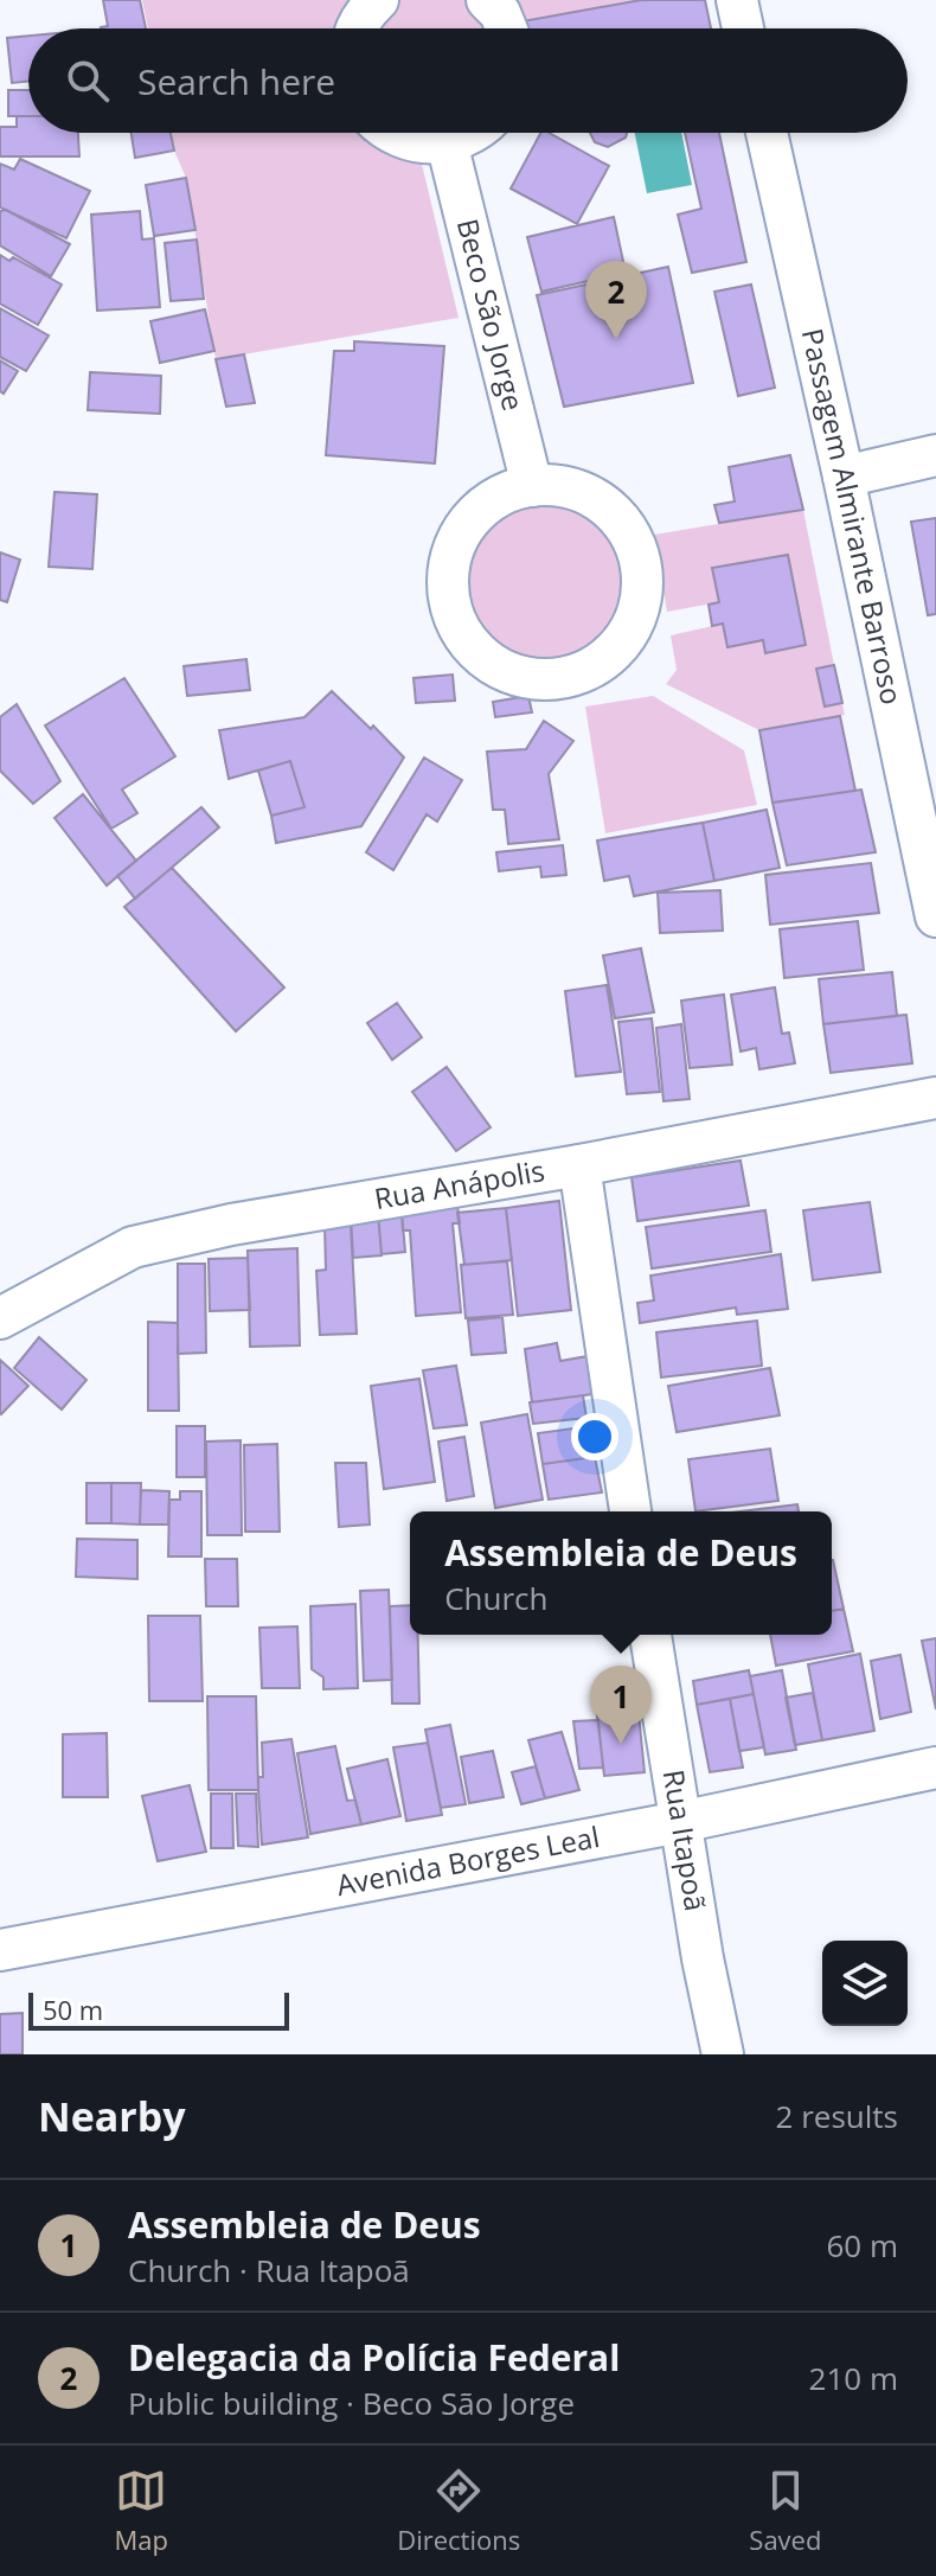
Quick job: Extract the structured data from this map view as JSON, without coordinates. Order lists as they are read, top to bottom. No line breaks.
{"streets":{"street":["Beco São Jorge","Passagem Almirante Barroso","Rua Anápolis","Rua Itapoã","Avenida Borges Leal"]},"crossings":[["Rua Itapoã","Avenida Borges Leal"]],"scale_bar":"50 m","page":{"search":"Search here","pins":["2","1"],"popup":["Assembleia de Deus","Church"],"scale":"50 m","heading":["Nearby","2 results"],"list":[{"mark":"1","name":"Assembleia de Deus","note":"Church · Rua Itapoã","value":"60 m"},{"mark":"2","name":"Delegacia da Polícia Federal","note":"Public building · Beco São Jorge","value":"210 m"}],"nav":["Map","Directions","Saved"]}}
